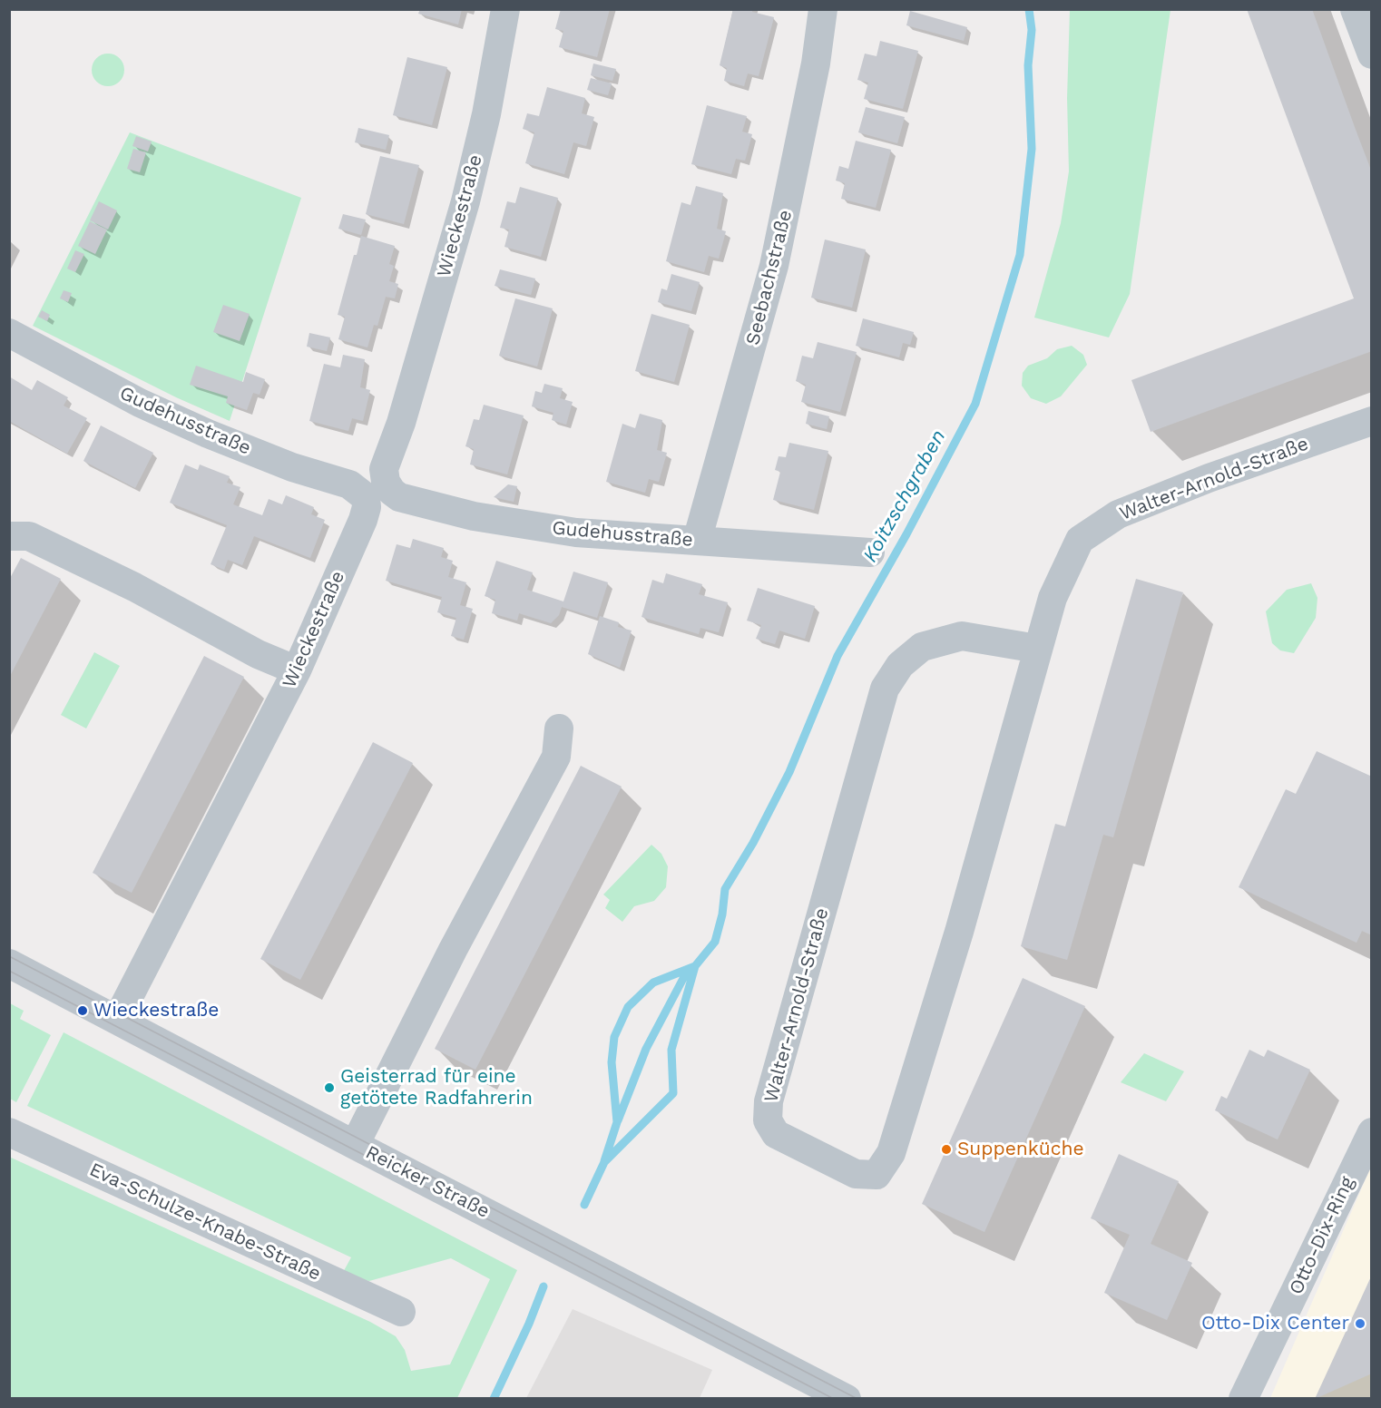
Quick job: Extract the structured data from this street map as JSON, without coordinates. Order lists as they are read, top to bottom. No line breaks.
{"streets":{"street":["Wieckestraße","Seebachstraße","Gudehusstraße","Walter-Arnold-Straße","Reicker Straße","Eva-Schulze-Knabe-Straße","Otto-Dix-Ring"]},"crossings":[["Wieckestraße","Gudehusstraße"],["Wieckestraße","Reicker Straße"],["Seebachstraße","Gudehusstraße"]],"water":["Koitzschgraben"],"places":["Wieckestraße","Geisterrad für eine getötete Radfahrerin","Suppenküche","Otto-Dix Center"]}
